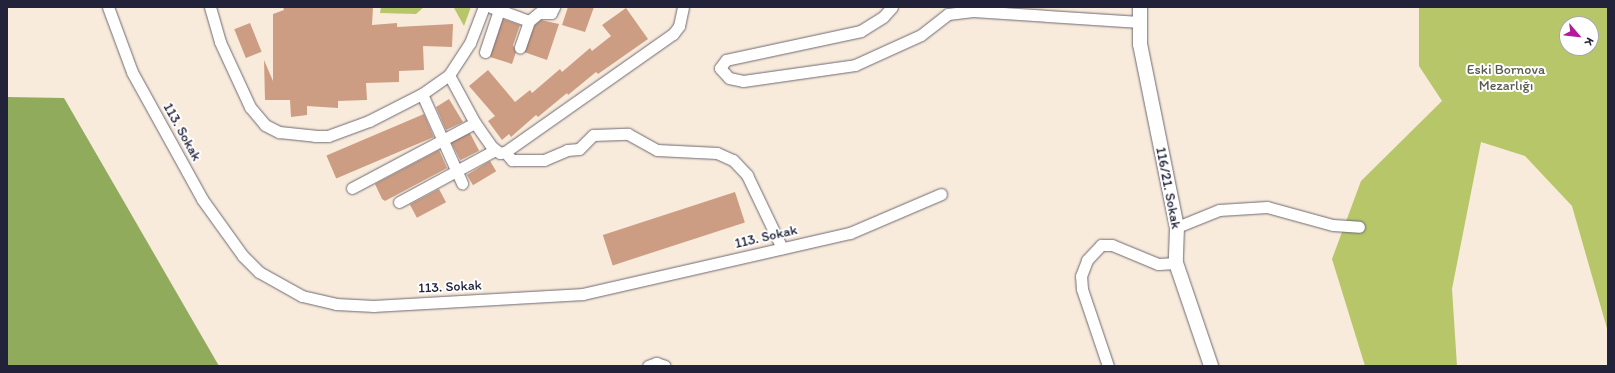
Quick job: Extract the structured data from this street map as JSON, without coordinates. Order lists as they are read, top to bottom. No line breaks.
{"streets":{"street":["113. Sokak","116/21. Sokak"]},"parks":["Eski Bornova Mezarlığı"],"north":"bottom right"}
